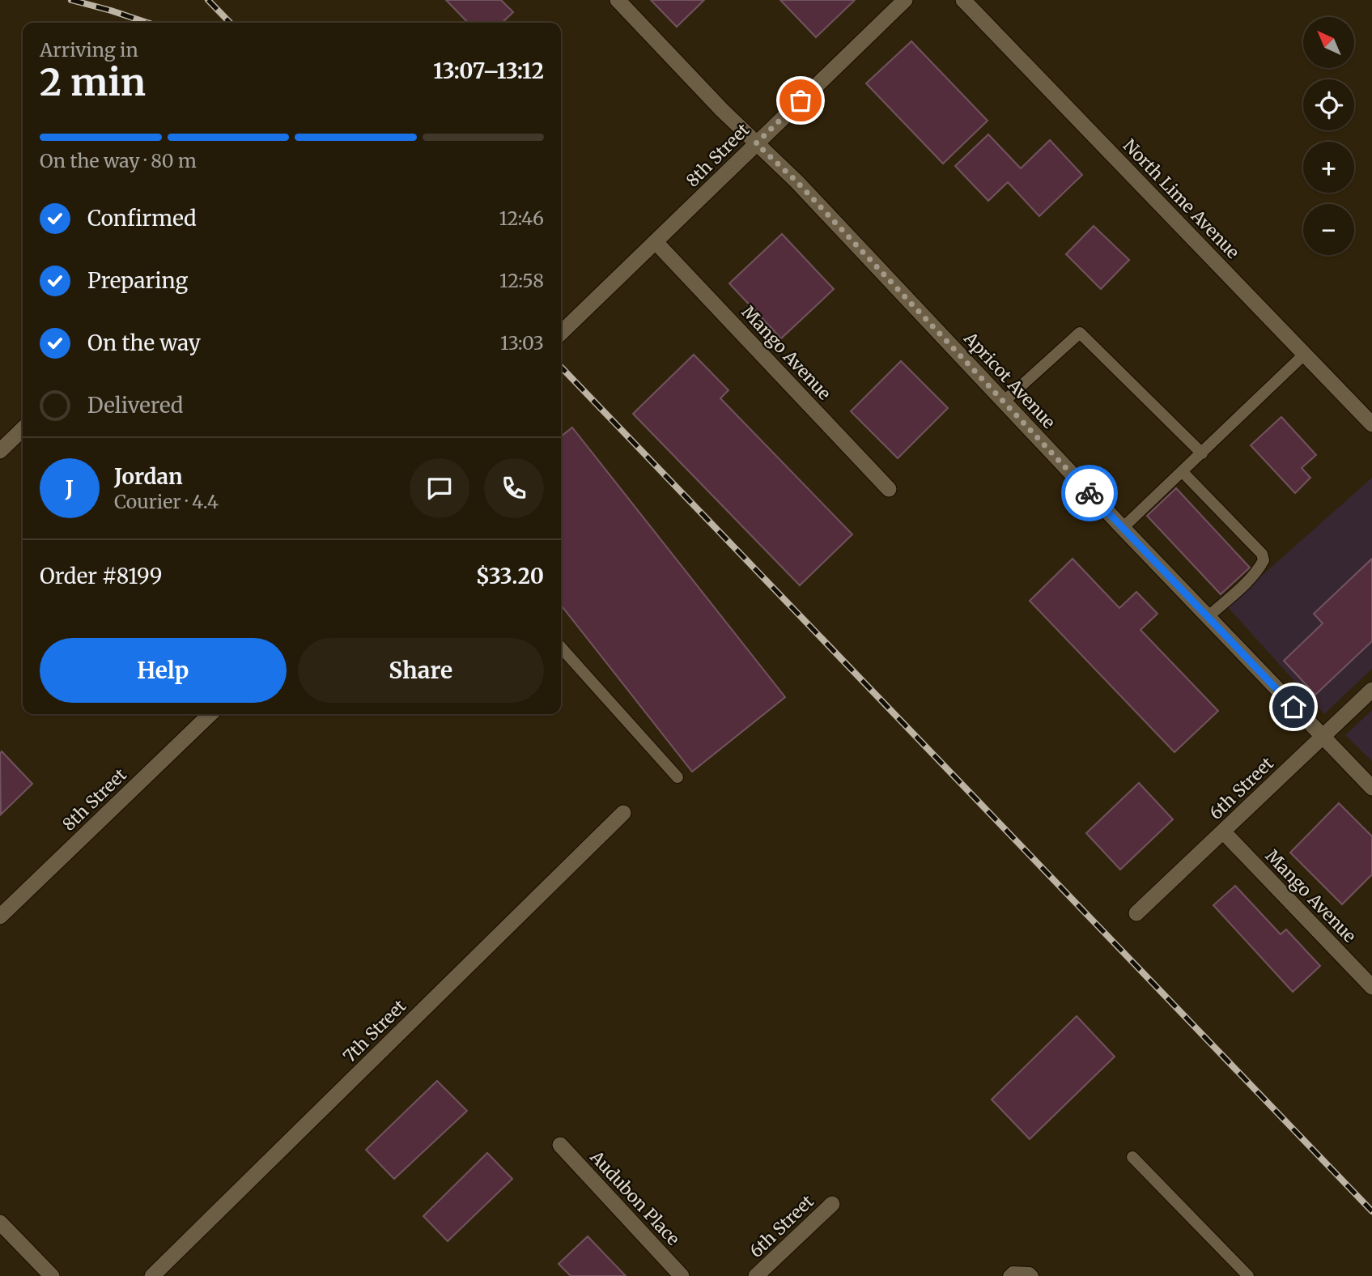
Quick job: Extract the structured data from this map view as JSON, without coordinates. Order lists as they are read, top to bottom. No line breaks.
{"streets":{"street":["8th Street","North Lime Avenue","Mango Avenue","Apricot Avenue","6th Street","7th Street","Audubon Place"]},"crossings":[["8th Street","Mango Avenue"],["8th Street","Apricot Avenue"],["Mango Avenue","6th Street"],["Apricot Avenue","6th Street"]],"north":"top left","page":{"map_buttons":["+","−"],"heading":["2 min","Arriving in","13:07–13:12"],"panel":["Jordan","Courier · 4.4","Order #8199","$33.20"],"bar":"On the way · 80 m","list":[["Confirmed","12:46"],["Preparing","12:58"],["On the way","13:03"],"Delivered"],"round":"J","buttons":["Help","Share"]}}
